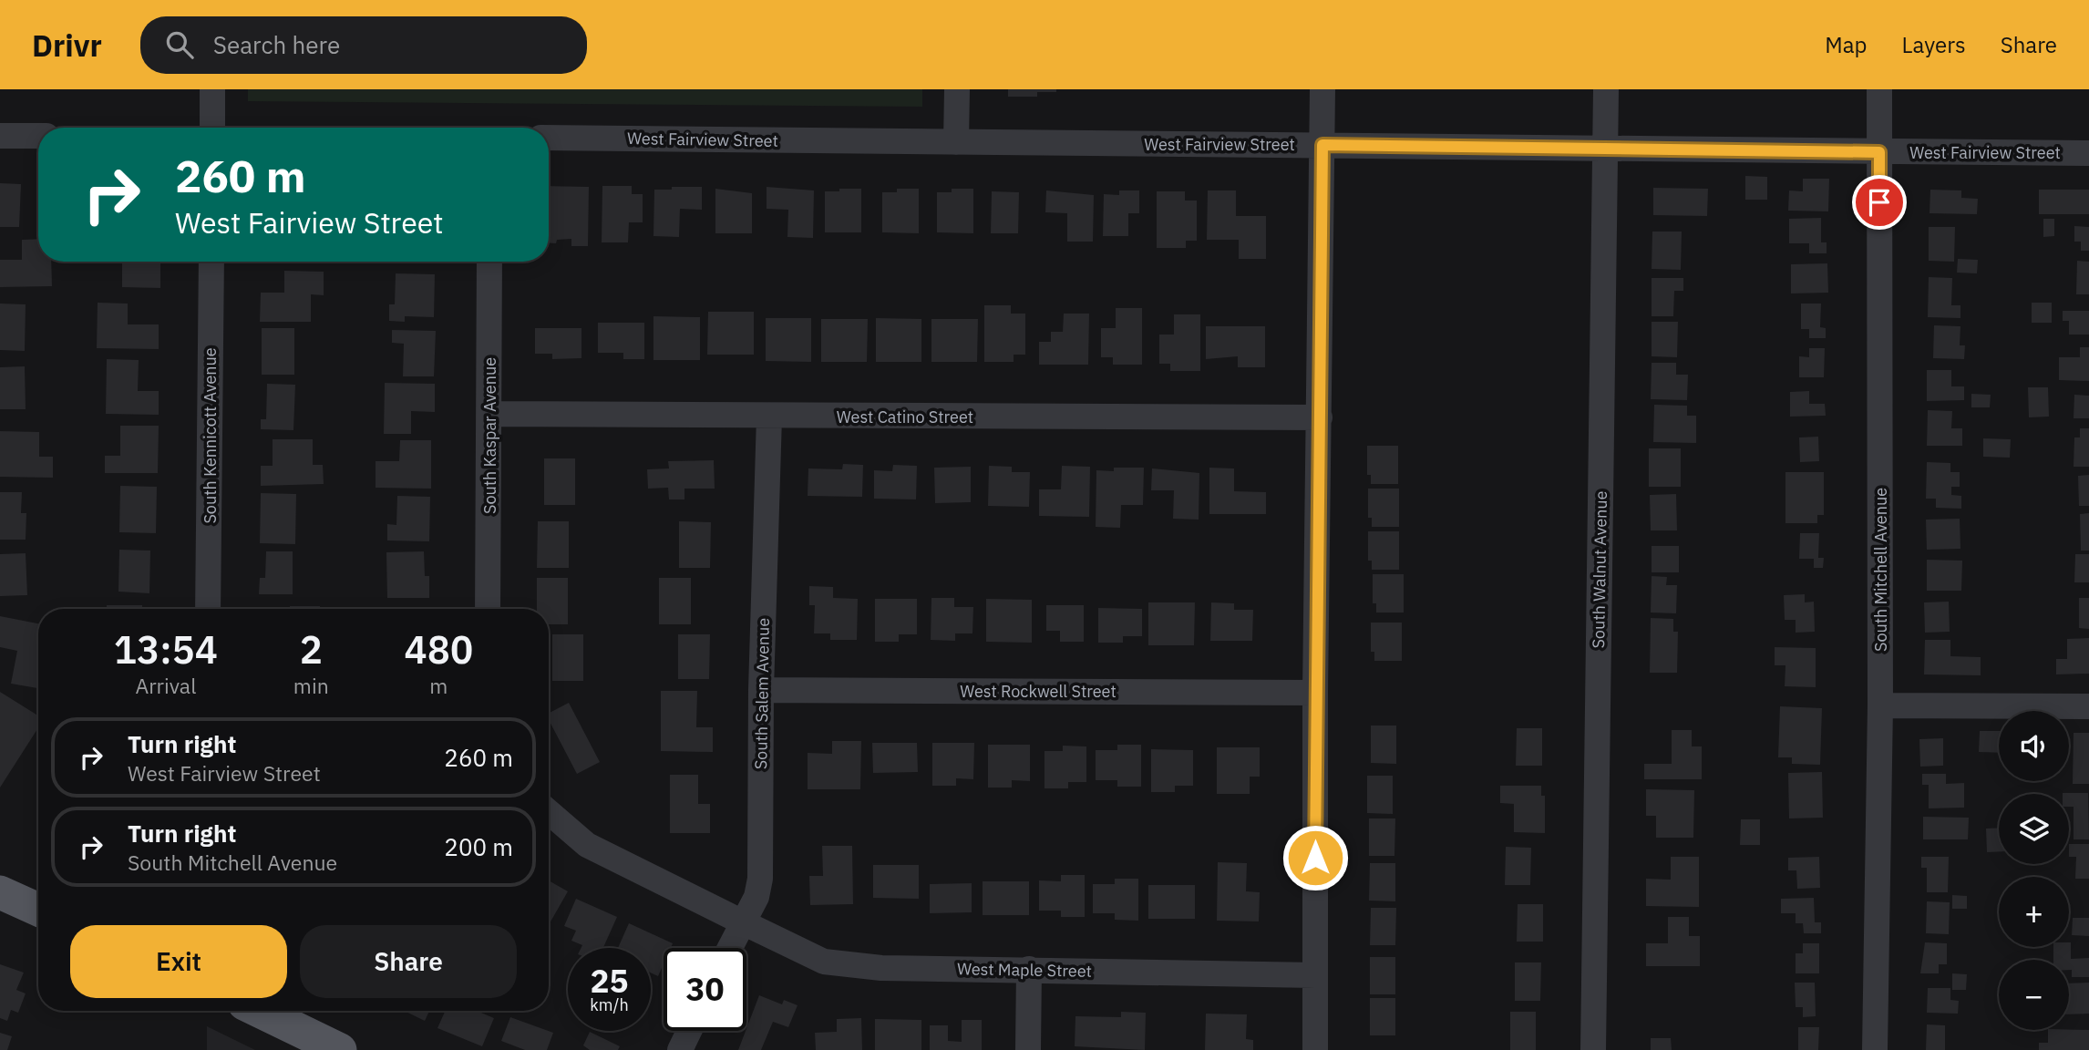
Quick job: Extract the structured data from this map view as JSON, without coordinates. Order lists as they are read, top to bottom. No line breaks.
{"streets":{"street":["West Fairview Street","West Catino Street","South Kennicott Avenue","South Kaspar Avenue","South Walnut Avenue","South Mitchell Avenue","West Rockwell Street","South Salem Avenue","West Maple Street"]},"crossings":[["West Fairview Street","South Walnut Avenue"],["West Fairview Street","South Mitchell Avenue"],["West Catino Street","South Kaspar Avenue"],["West Catino Street","South Salem Avenue"],["West Rockwell Street","South Salem Avenue"],["South Salem Avenue","West Maple Street"]],"page":{"header":"Drivr","search":"Search here","nav":["Map","Layers","Share"],"turn":["260 m","West Fairview Street"],"eta":["13:54","Arrival","2","min","480","m"],"map_buttons":["+","−"],"list":[{"name":"Turn right","note":"West Fairview Street","value":"260 m"},{"name":"Turn right","note":"South Mitchell Avenue","value":"200 m"}],"buttons":["Exit","Share"],"speed":"25 km/h","limit":"30"}}
